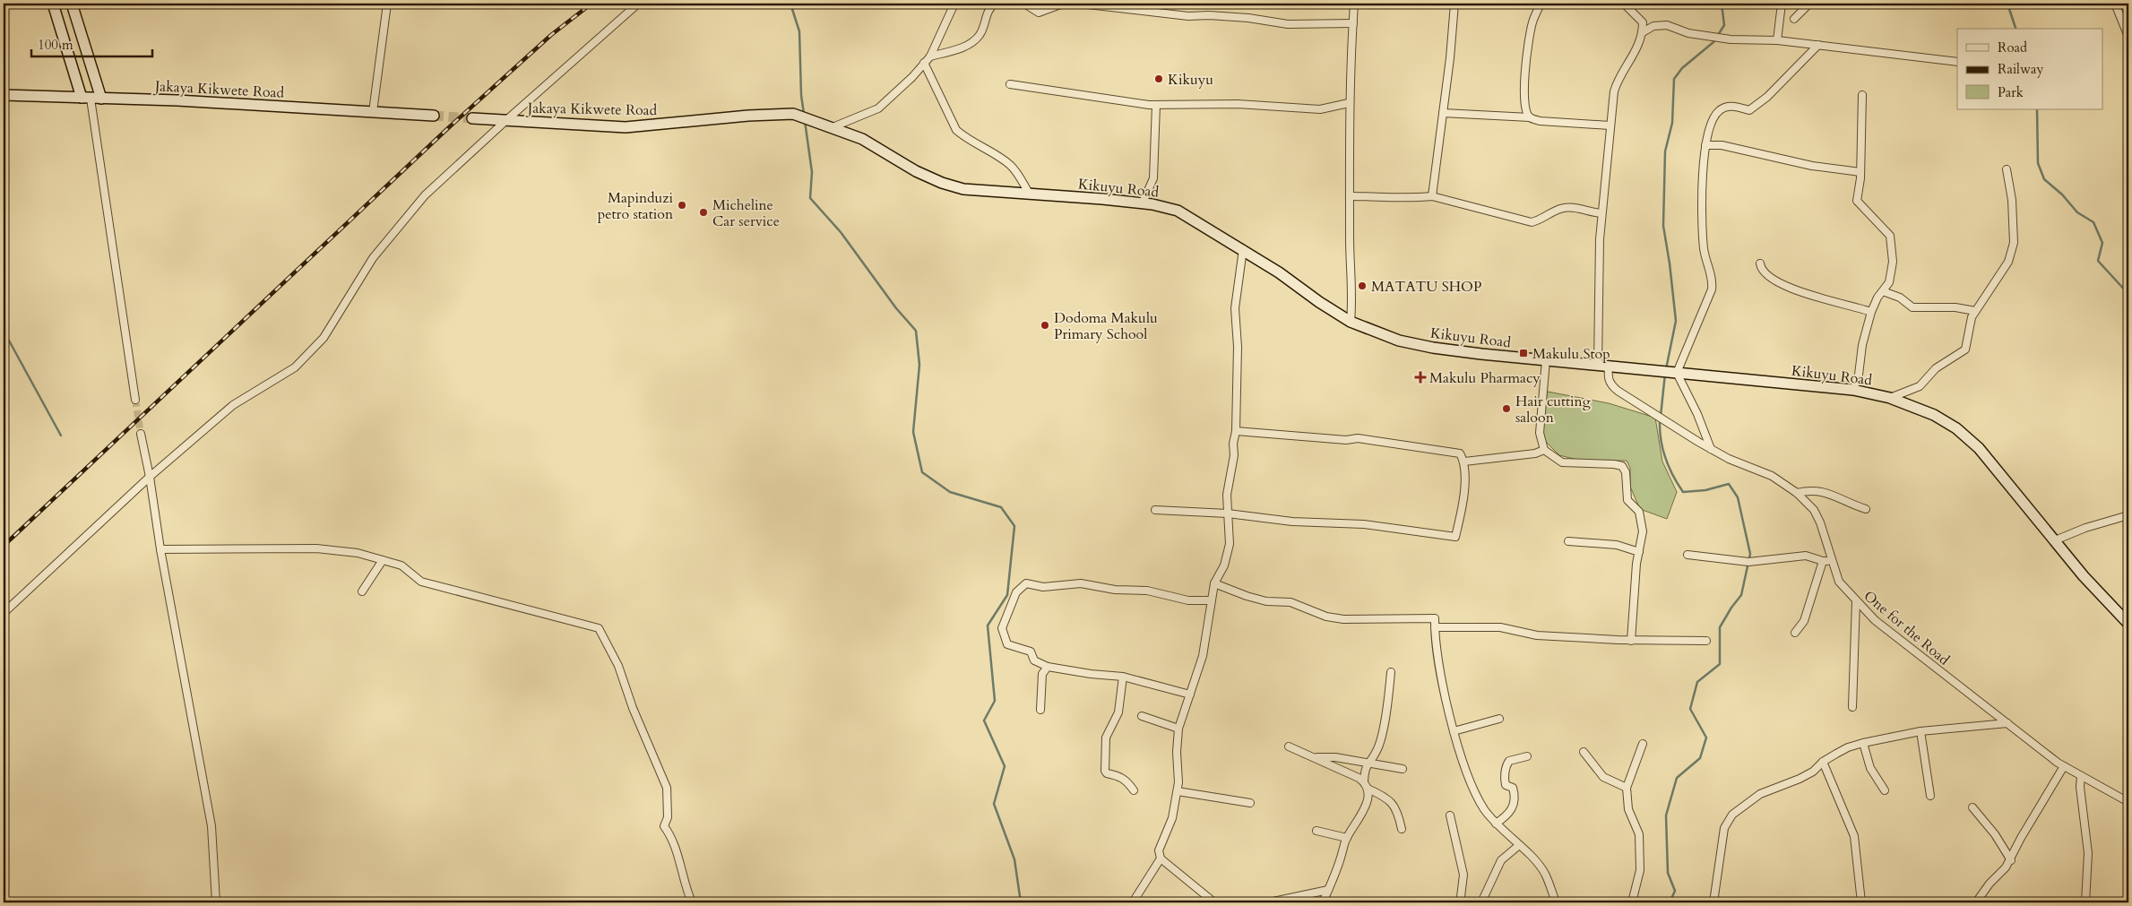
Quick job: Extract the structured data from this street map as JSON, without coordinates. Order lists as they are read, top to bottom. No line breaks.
{"streets":{"main road":["Jakaya Kikwete Road","Kikuyu Road"],"street":["One for the Road"]},"crossings":[["Jakaya Kikwete Road","Kikuyu Road"],["Kikuyu Road","One for the Road"]],"places":{"other":["Kikuyu","Mapinduzi petro station","Micheline Car service","MATATU SHOP","Dodoma Makulu Primary School","Hair cutting saloon"],"transit":["Makulu Stop"],"health":["Makulu Pharmacy"]},"legend":["Road","Railway","Park"],"scale_bar":"100 m"}
